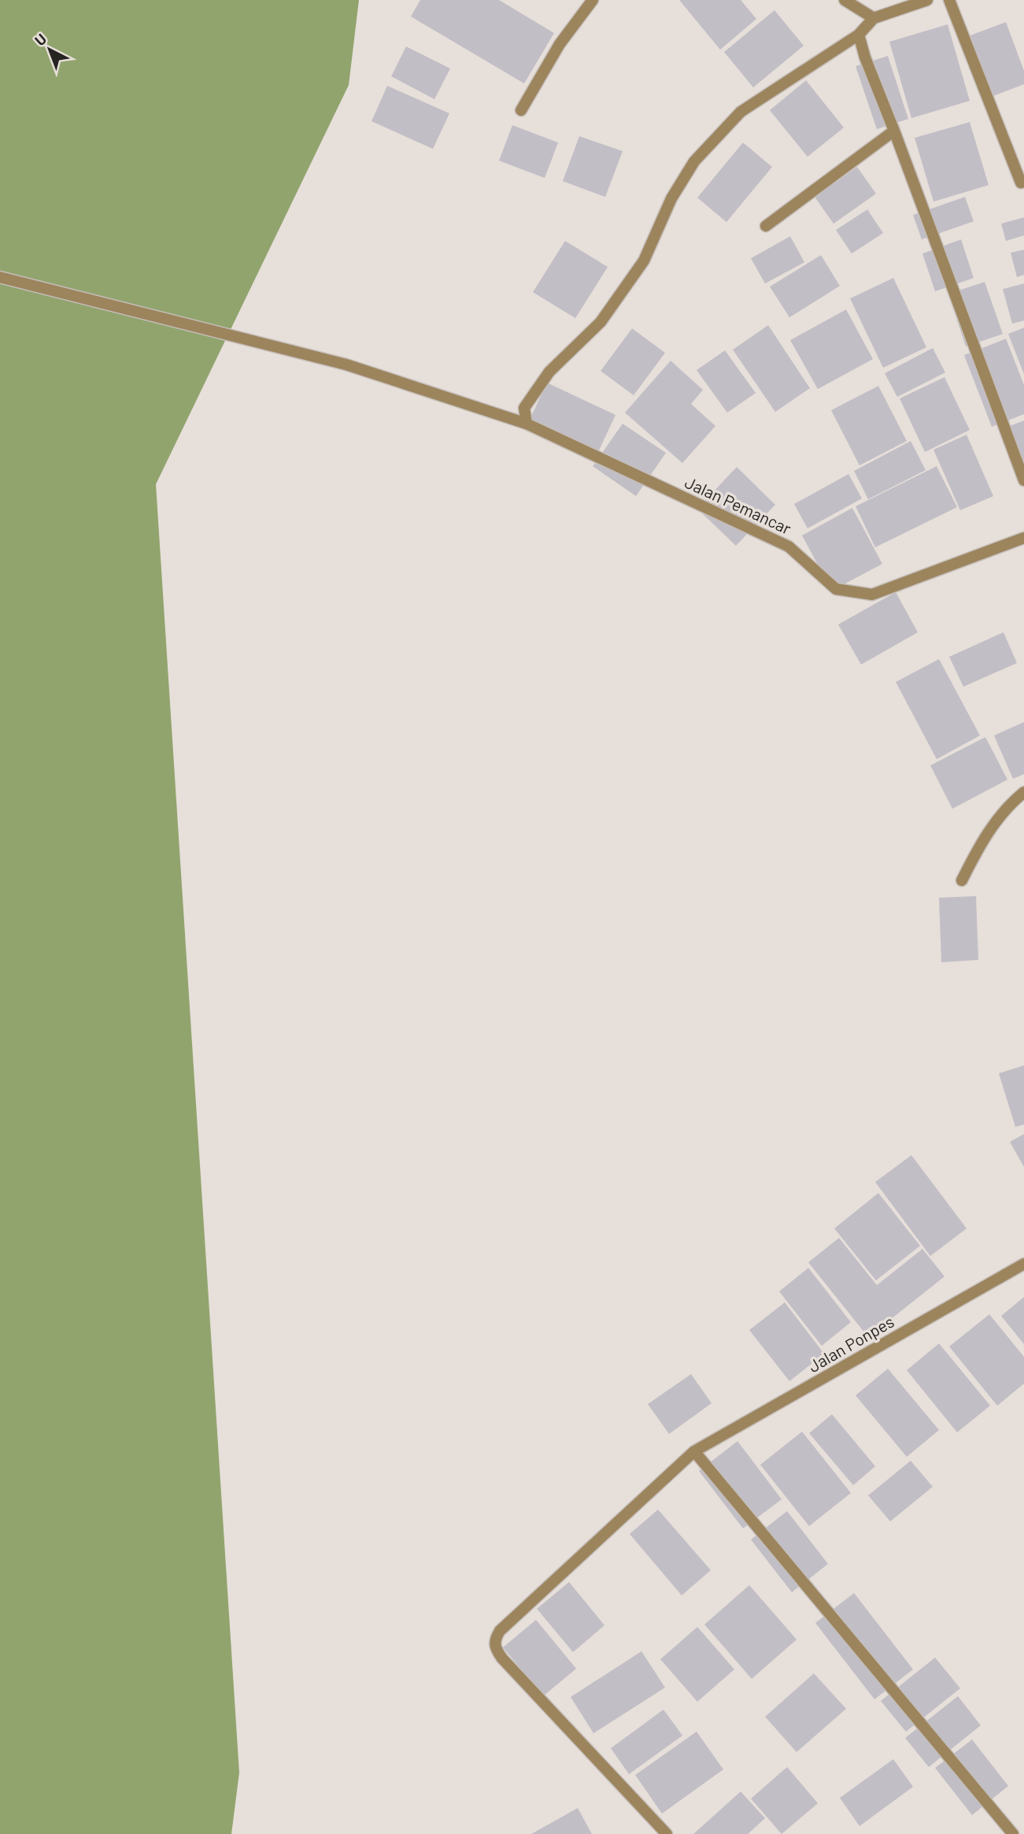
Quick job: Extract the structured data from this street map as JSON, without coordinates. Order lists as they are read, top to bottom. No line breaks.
{"streets":{"street":["Jalan Pemancar","Jalan Ponpes"]},"north":"top left"}
